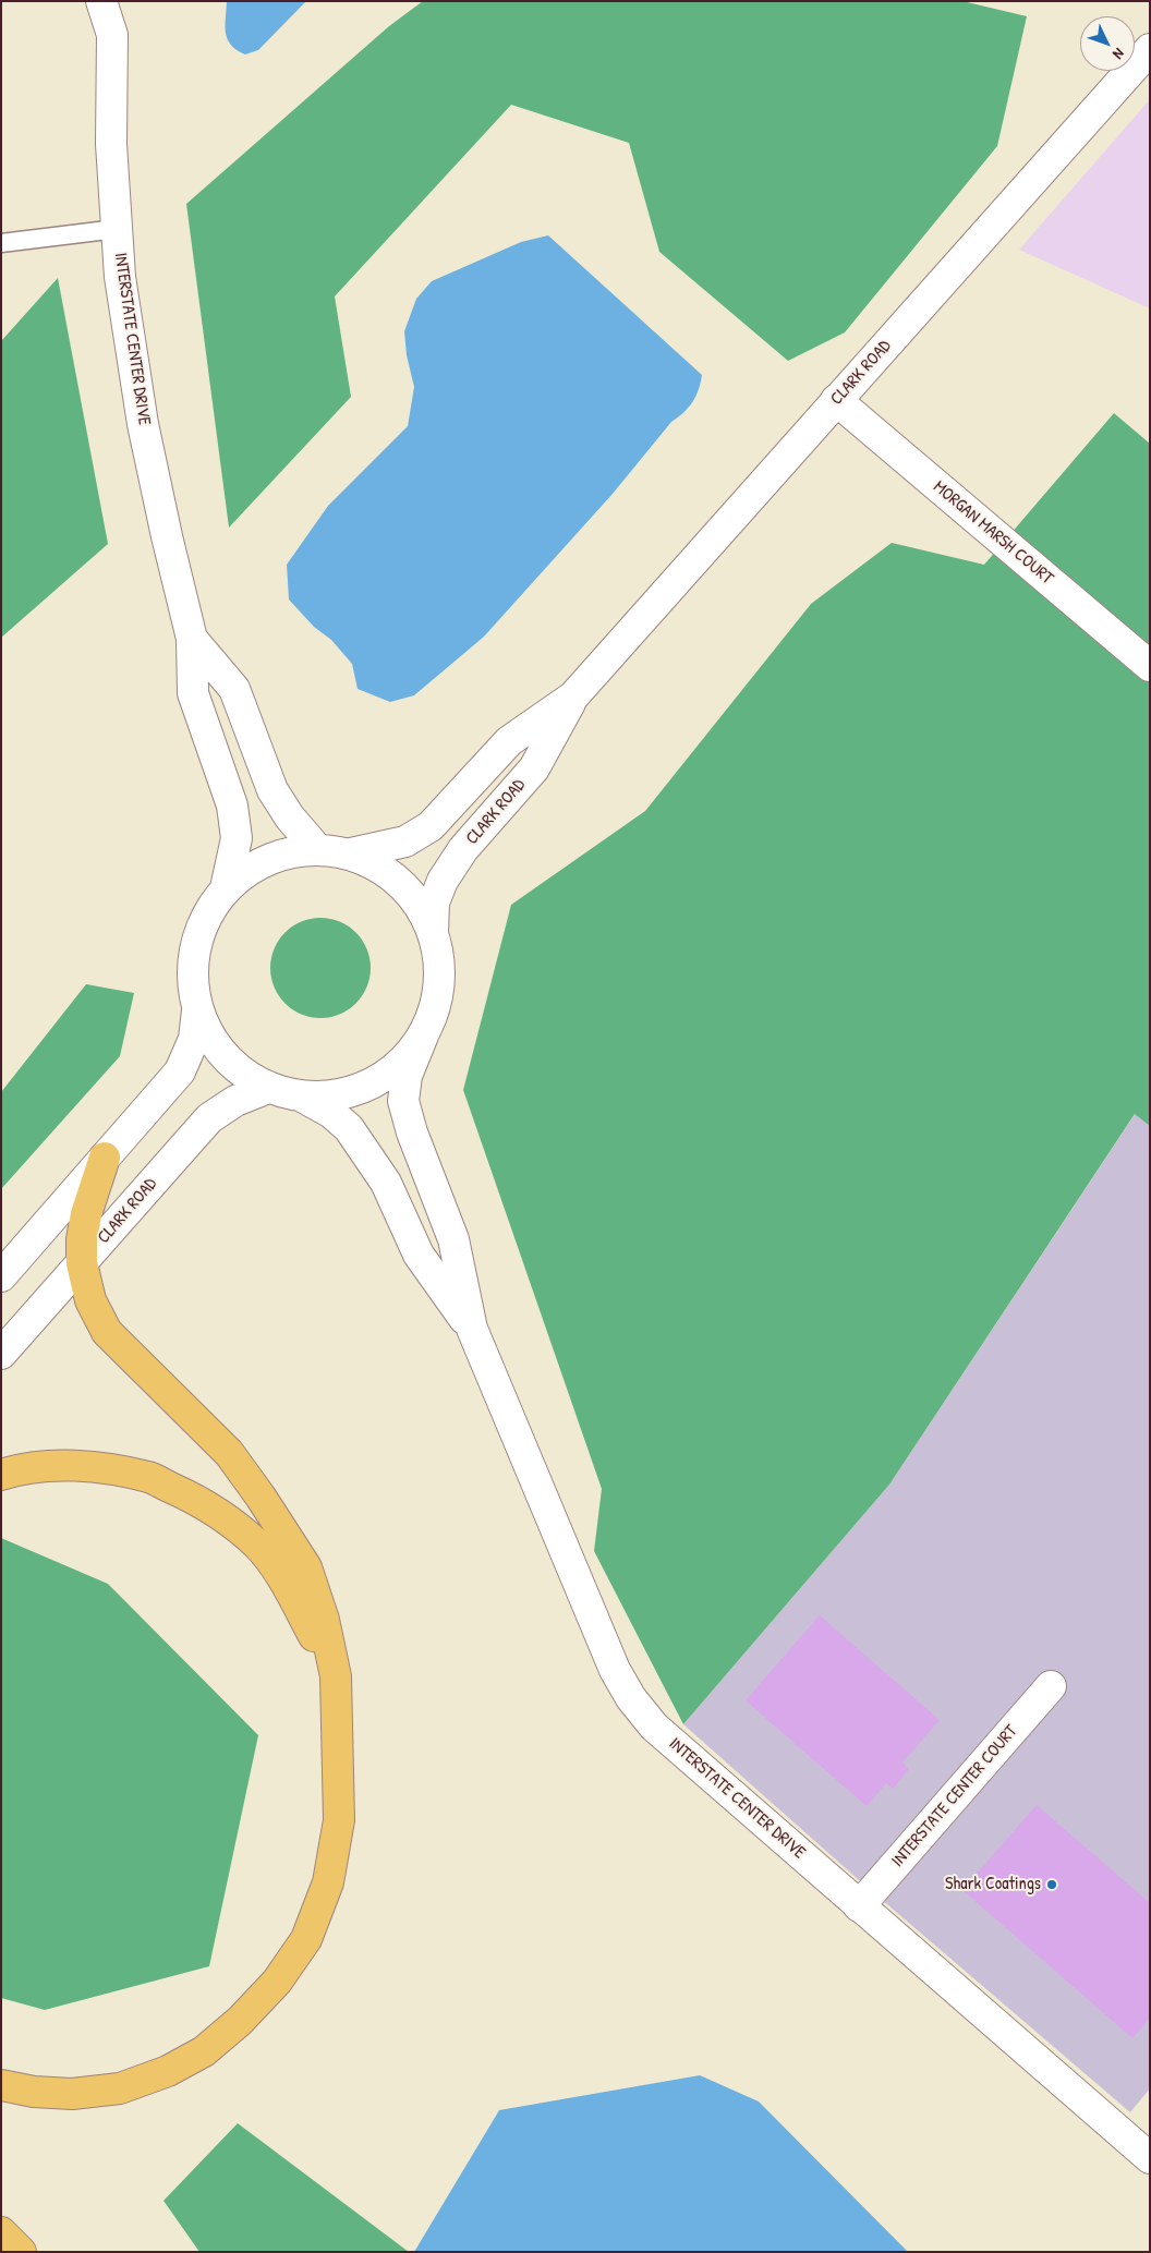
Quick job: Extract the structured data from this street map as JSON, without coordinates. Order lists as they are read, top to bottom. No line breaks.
{"streets":{"street":["INTERSTATE CENTER DRIVE","CLARK ROAD","MORGAN MARSH COURT","INTERSTATE CENTER COURT"]},"crossings":[["INTERSTATE CENTER DRIVE","CLARK ROAD"],["INTERSTATE CENTER DRIVE","INTERSTATE CENTER COURT"],["CLARK ROAD","MORGAN MARSH COURT"]],"places":["Shark Coatings"],"north":"bottom right"}
